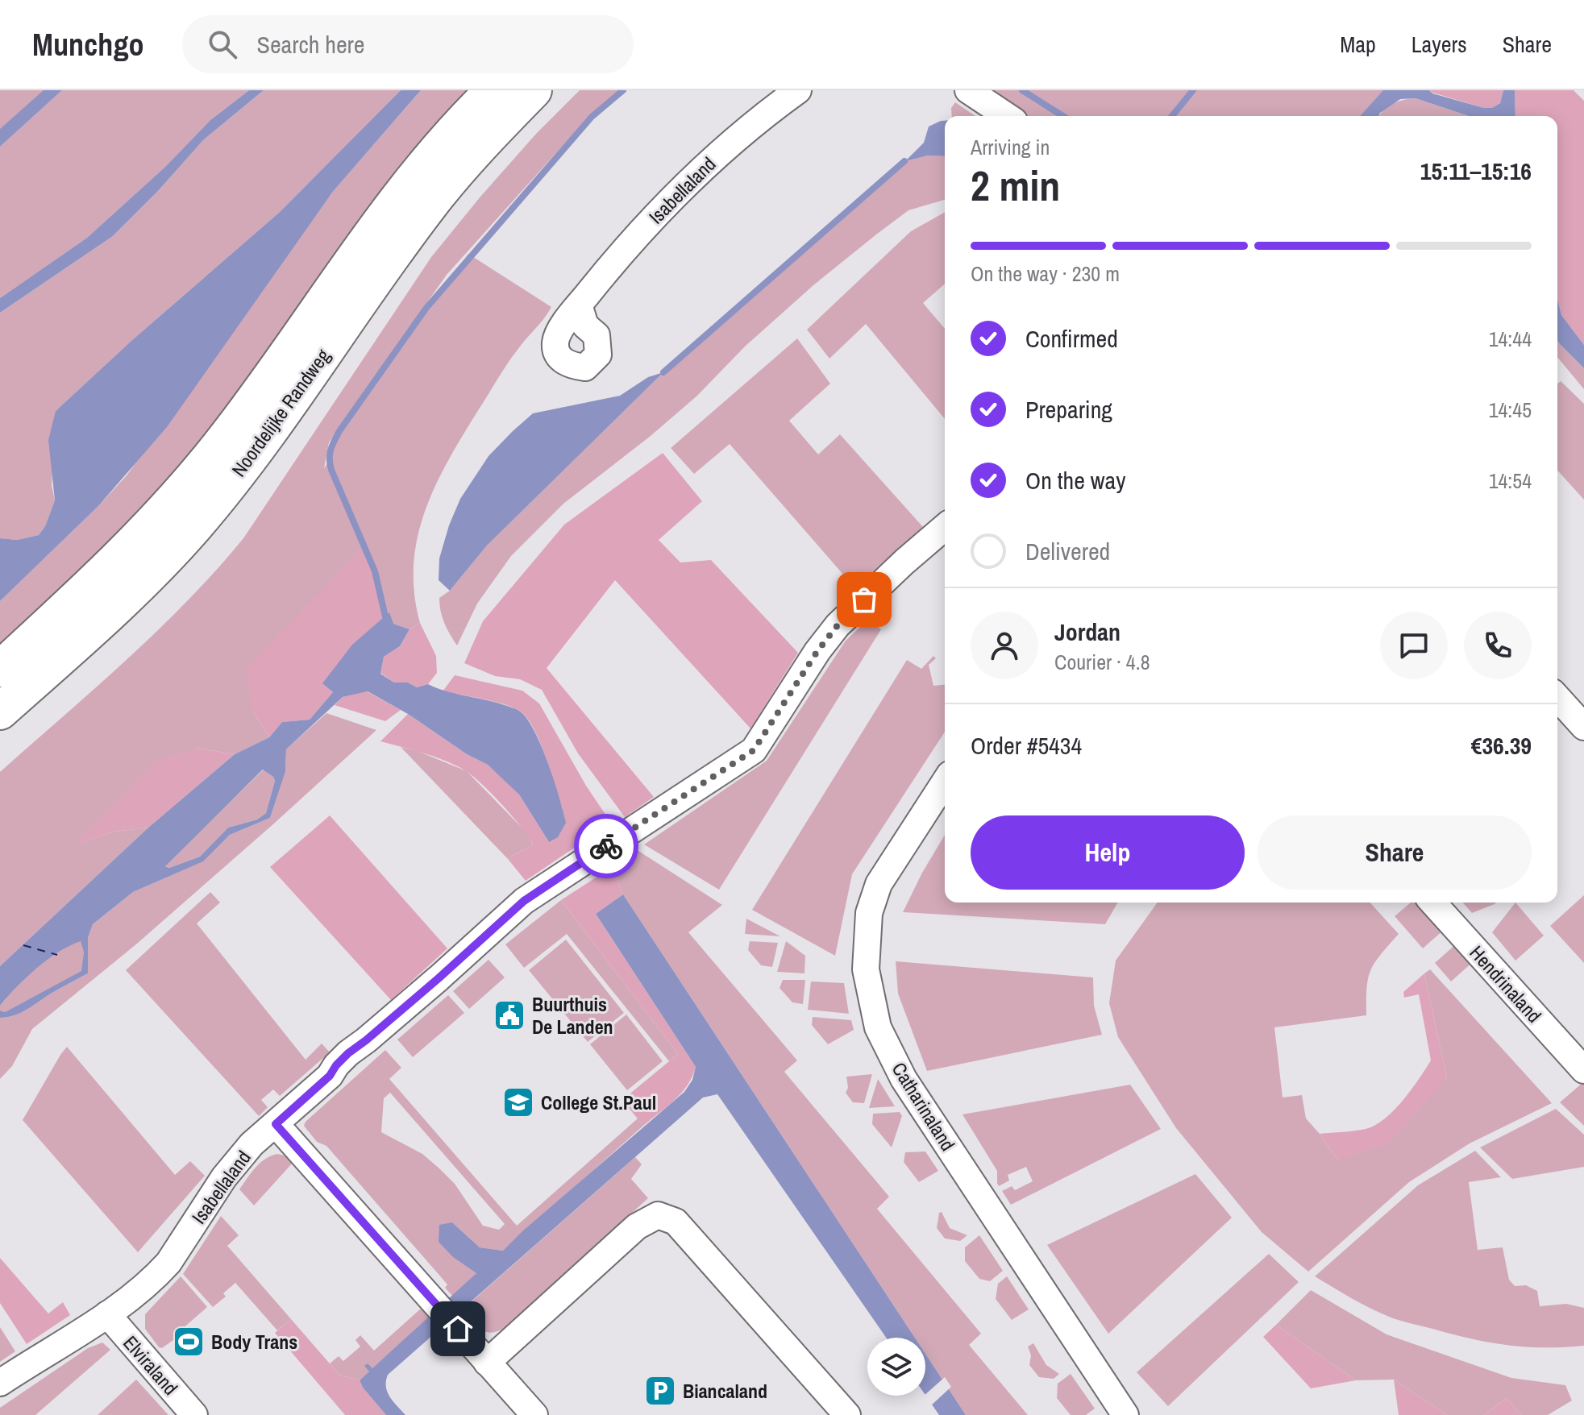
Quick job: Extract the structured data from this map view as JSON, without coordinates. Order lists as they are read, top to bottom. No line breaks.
{"streets":{"main road":["Noordelijke Randweg"],"street":["Isabellaland","Hendrinaland","Catharinaland","Elviraland"]},"crossings":[["Isabellaland","Elviraland"]],"places":{"public building":["Buurthuis De Landen"],"school or university":["College St.Paul"],"sports":["Body Trans"],"parking":["Biancaland"]},"page":{"header":"Munchgo","search":"Search here","nav":["Map","Layers","Share"],"heading":["2 min","Arriving in","15:11–15:16"],"panel":["Jordan","Courier · 4.8","Order #5434","€36.39"],"bar":"On the way · 230 m","list":[["Confirmed","14:44"],["Preparing","14:45"],["On the way","14:54"],"Delivered"],"buttons":["Help","Share"]}}
